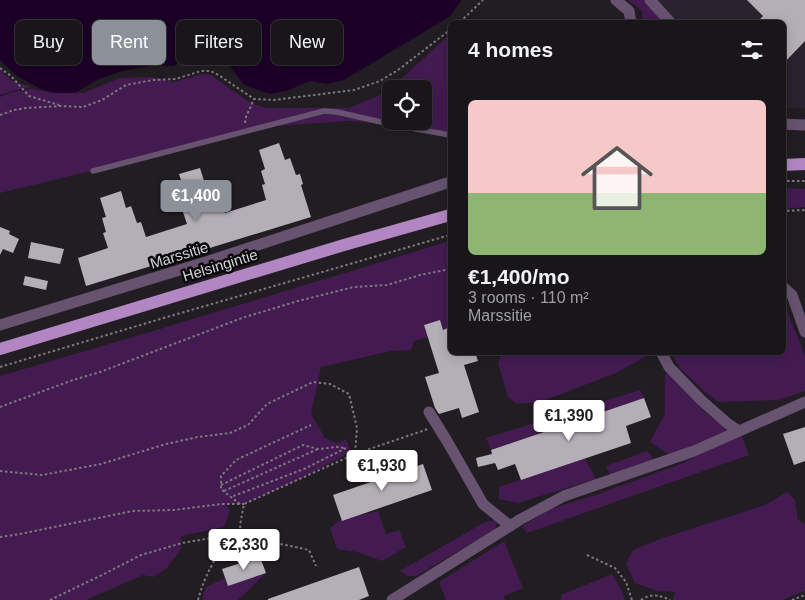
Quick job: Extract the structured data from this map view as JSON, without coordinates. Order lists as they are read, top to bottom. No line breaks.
{"streets":{"main road":["Helsingintie"],"street":["Marssitie"]},"page":{"chip":["Buy","Rent","Filters","New"],"heading":"4 homes","list":[{"name":"€1,400/mo","note":"3 rooms · 110 m² · Marssitie"}],"price":["€1,400","€1,390","€1,930","€2,330"]}}
